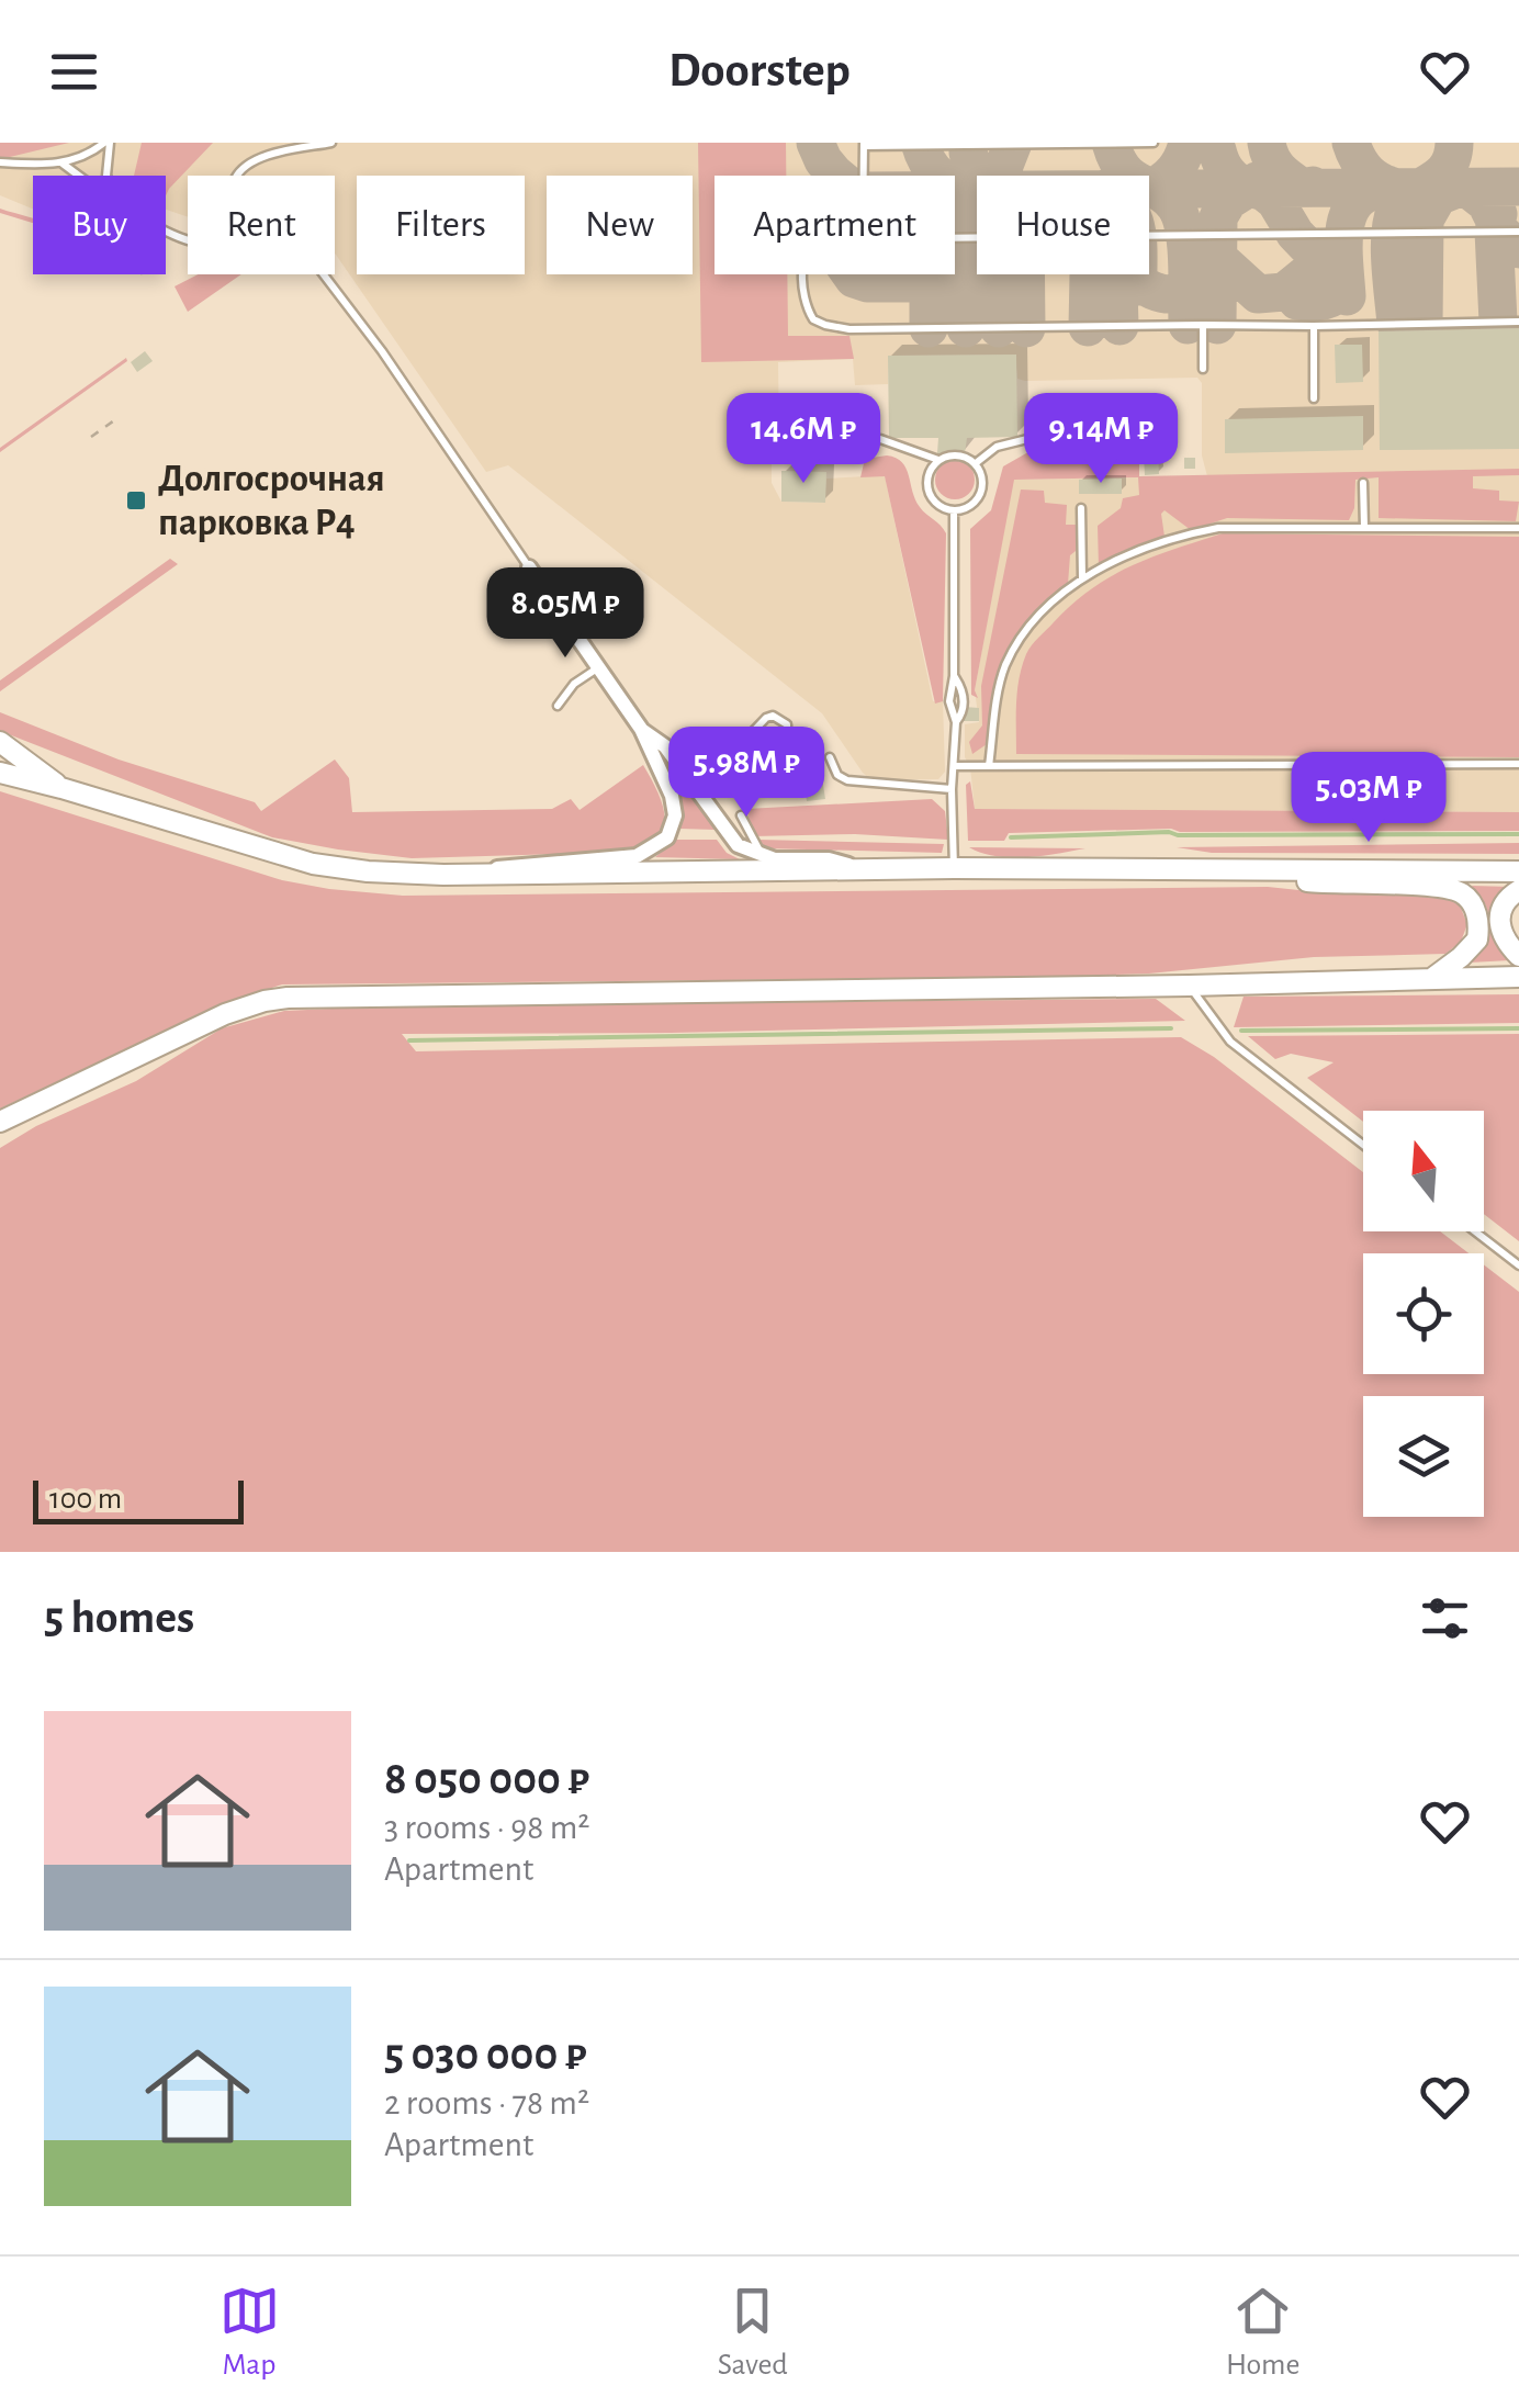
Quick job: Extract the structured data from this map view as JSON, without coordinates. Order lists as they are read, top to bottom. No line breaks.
{"places":{"transit":["Долгосрочная парковка P4"]},"scale_bar":"100 m","north":"top","page":{"header":"Doorstep","chip":["Buy","Rent","Filters","New","Apartment","House"],"price":["14.6M ₽","9.14M ₽","8.05M ₽","5.98M ₽","5.03M ₽"],"scale":"100 m","heading":"5 homes","list":[{"name":"8 050 000 ₽","note":"3 rooms · 98 m² · Apartment"},{"name":"5 030 000 ₽","note":"2 rooms · 78 m² · Apartment"}],"tabs":["Map","Saved","Home"]}}
